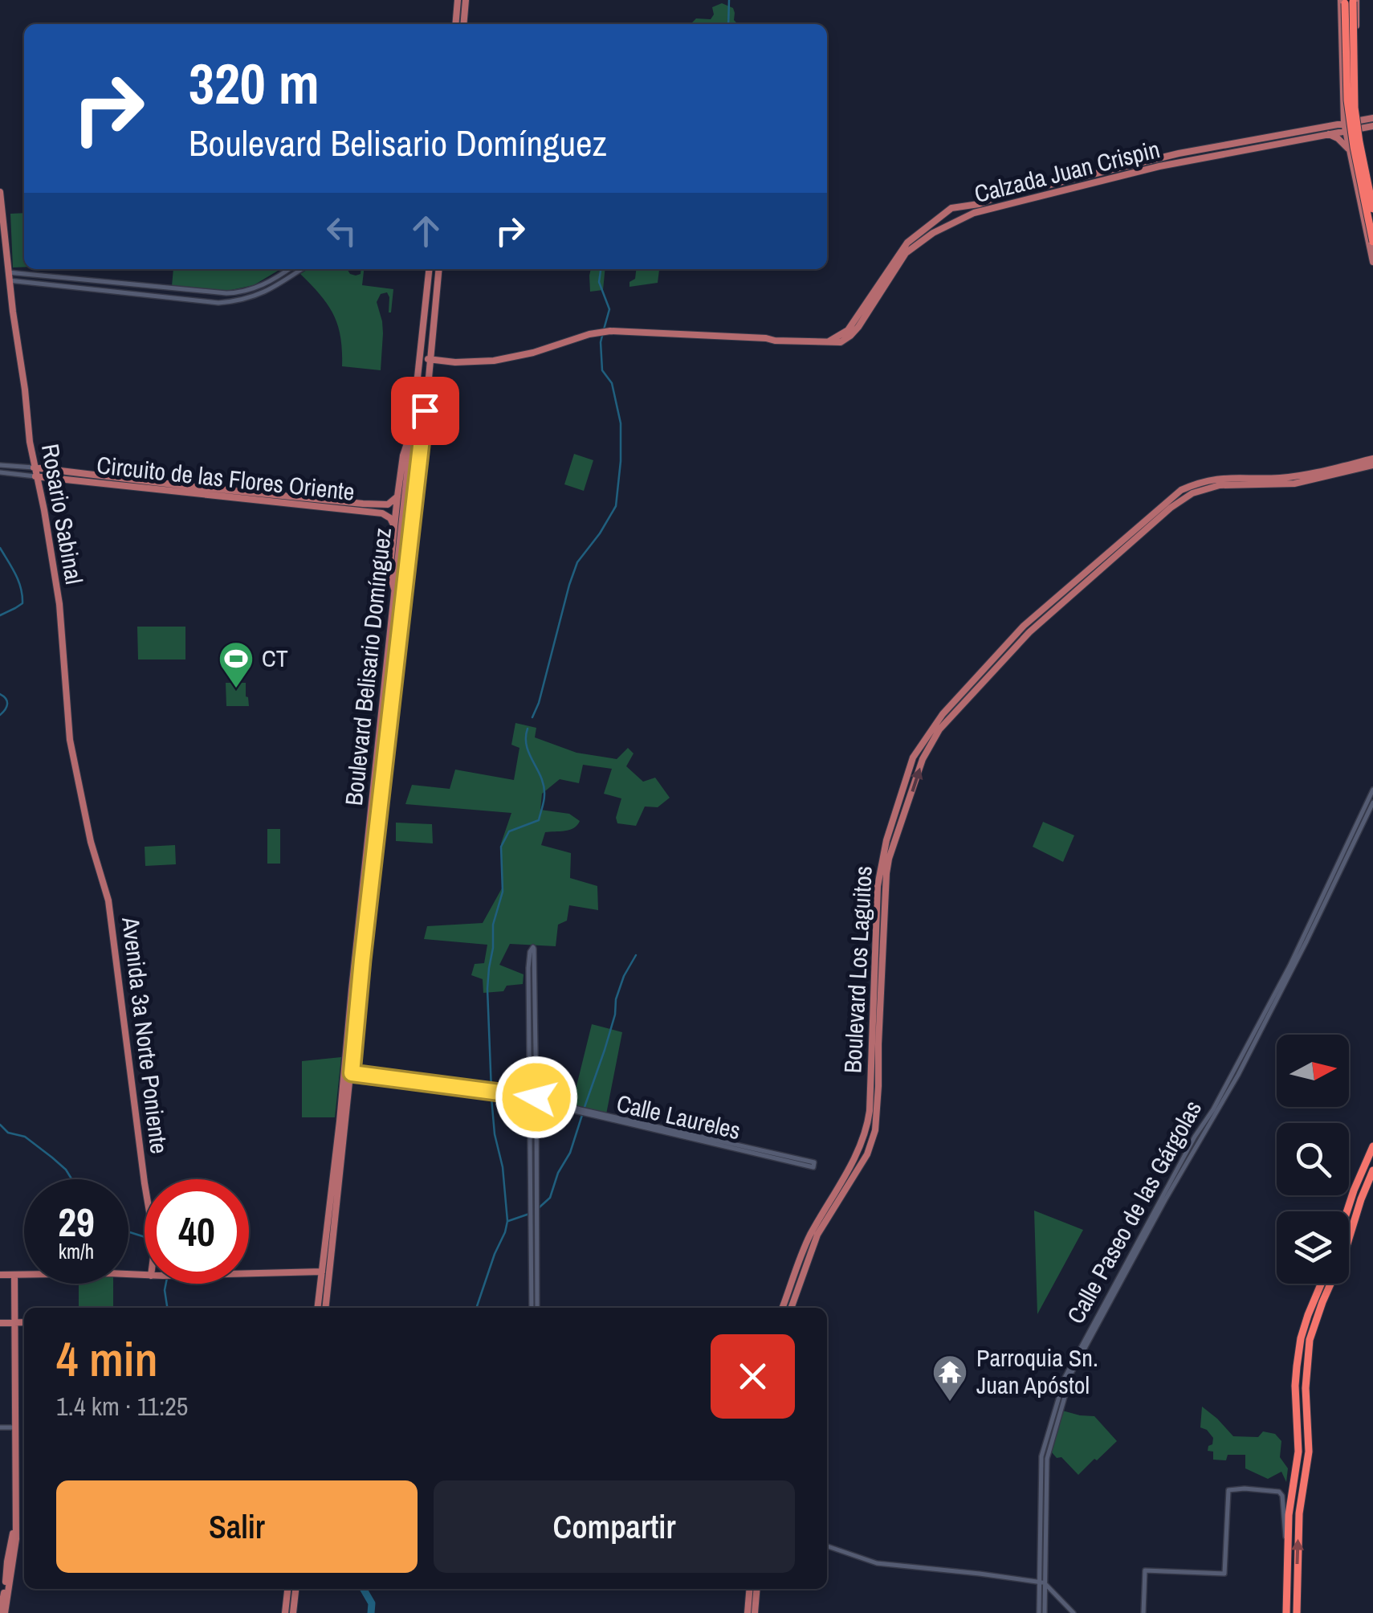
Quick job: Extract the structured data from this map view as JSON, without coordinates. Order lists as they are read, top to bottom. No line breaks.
{"streets":{"main road":["Calzada Juan Crispin","Circuito de las Flores Oriente","Rosario Sabinal","Boulevard Belisario Domínguez","Boulevard Los Laguitos","Avenida 3a Norte Poniente"],"street":["Calle Paseo de las Gárgolas"]},"crossings":[["Calzada Juan Crispin","Boulevard Belisario Domínguez"],["Circuito de las Flores Oriente","Rosario Sabinal"],["Rosario Sabinal","Avenida 3a Norte Poniente"]],"places":{"sports":["CT"],"temple":["Parroquia Sn. Juan Apóstol"]},"north":"right","page":{"turn":["320 m","Boulevard Belisario Domínguez"],"speed":"29 km/h","limit":"40","heading":["4 min","1.4 km · 11:25"],"buttons":["Salir","Compartir"]}}
